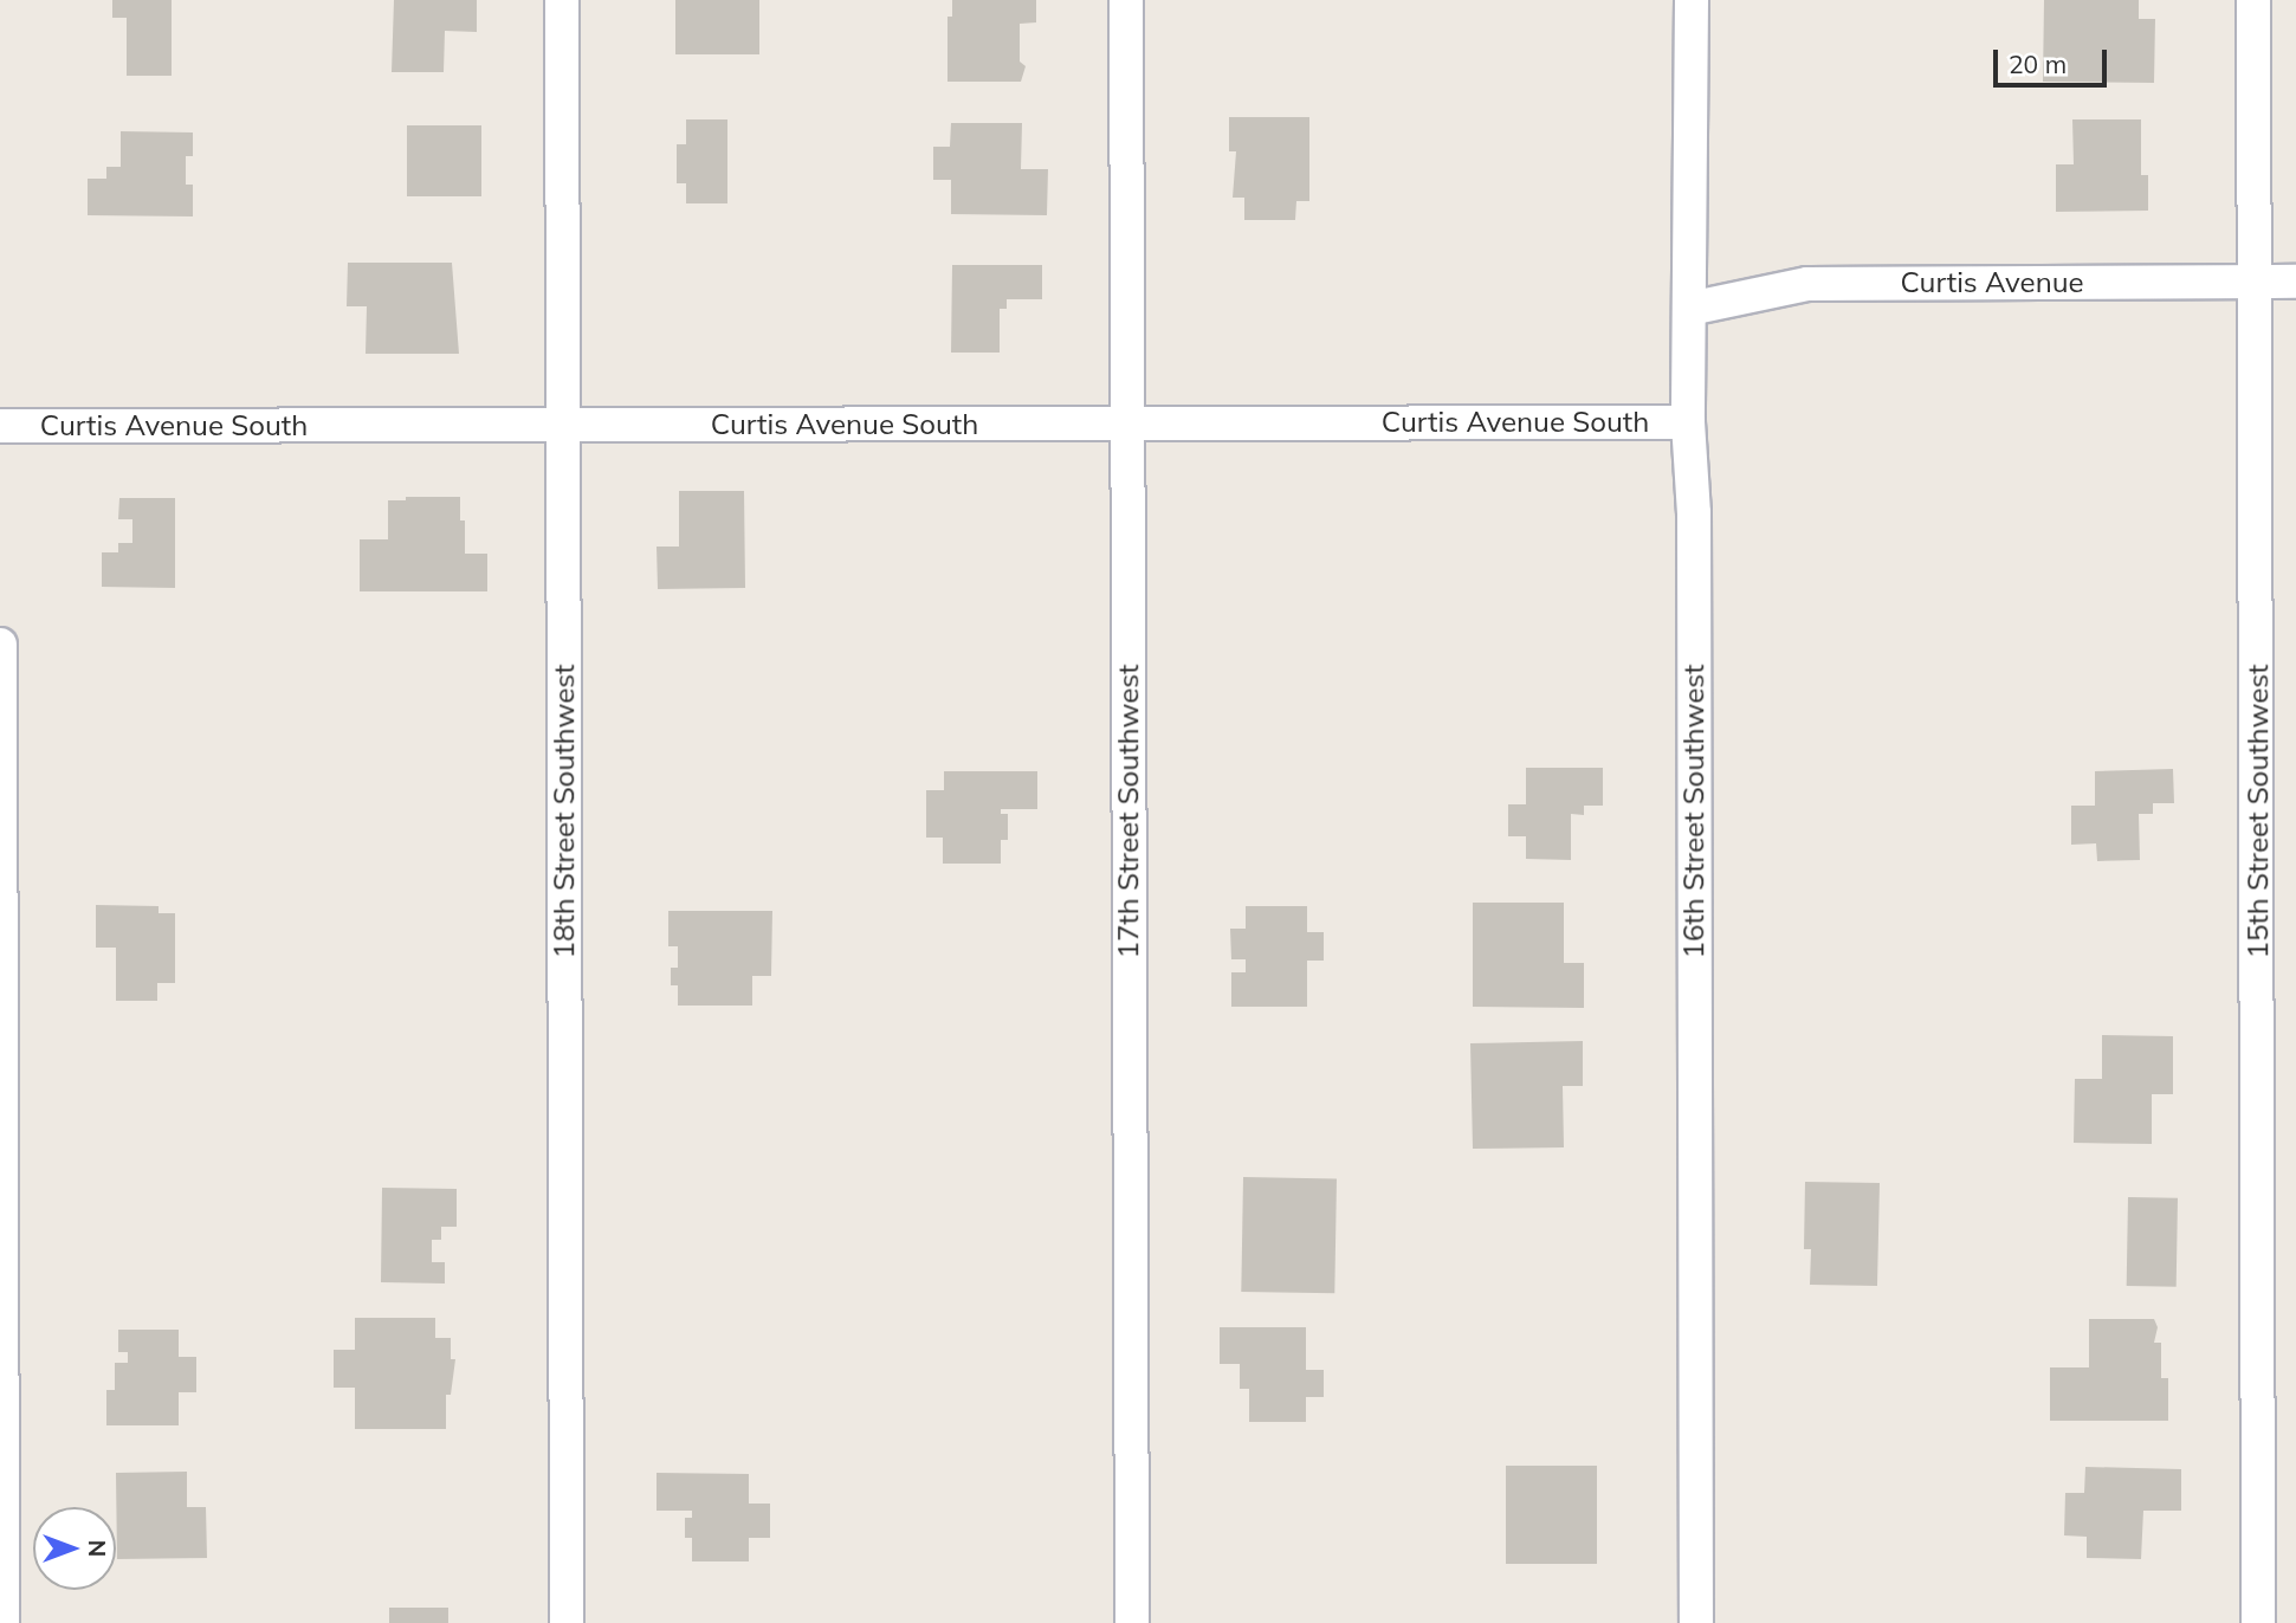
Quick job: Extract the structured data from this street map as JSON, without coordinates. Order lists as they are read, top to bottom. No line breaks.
{"streets":{"street":["Curtis Avenue","Curtis Avenue South","18th Street Southwest","17th Street Southwest","16th Street Southwest","15th Street Southwest"]},"crossings":[["Curtis Avenue","16th Street Southwest"],["Curtis Avenue","15th Street Southwest"],["Curtis Avenue South","18th Street Southwest"],["Curtis Avenue South","17th Street Southwest"],["Curtis Avenue South","16th Street Southwest"]],"scale_bar":"20 m","north":"right"}
